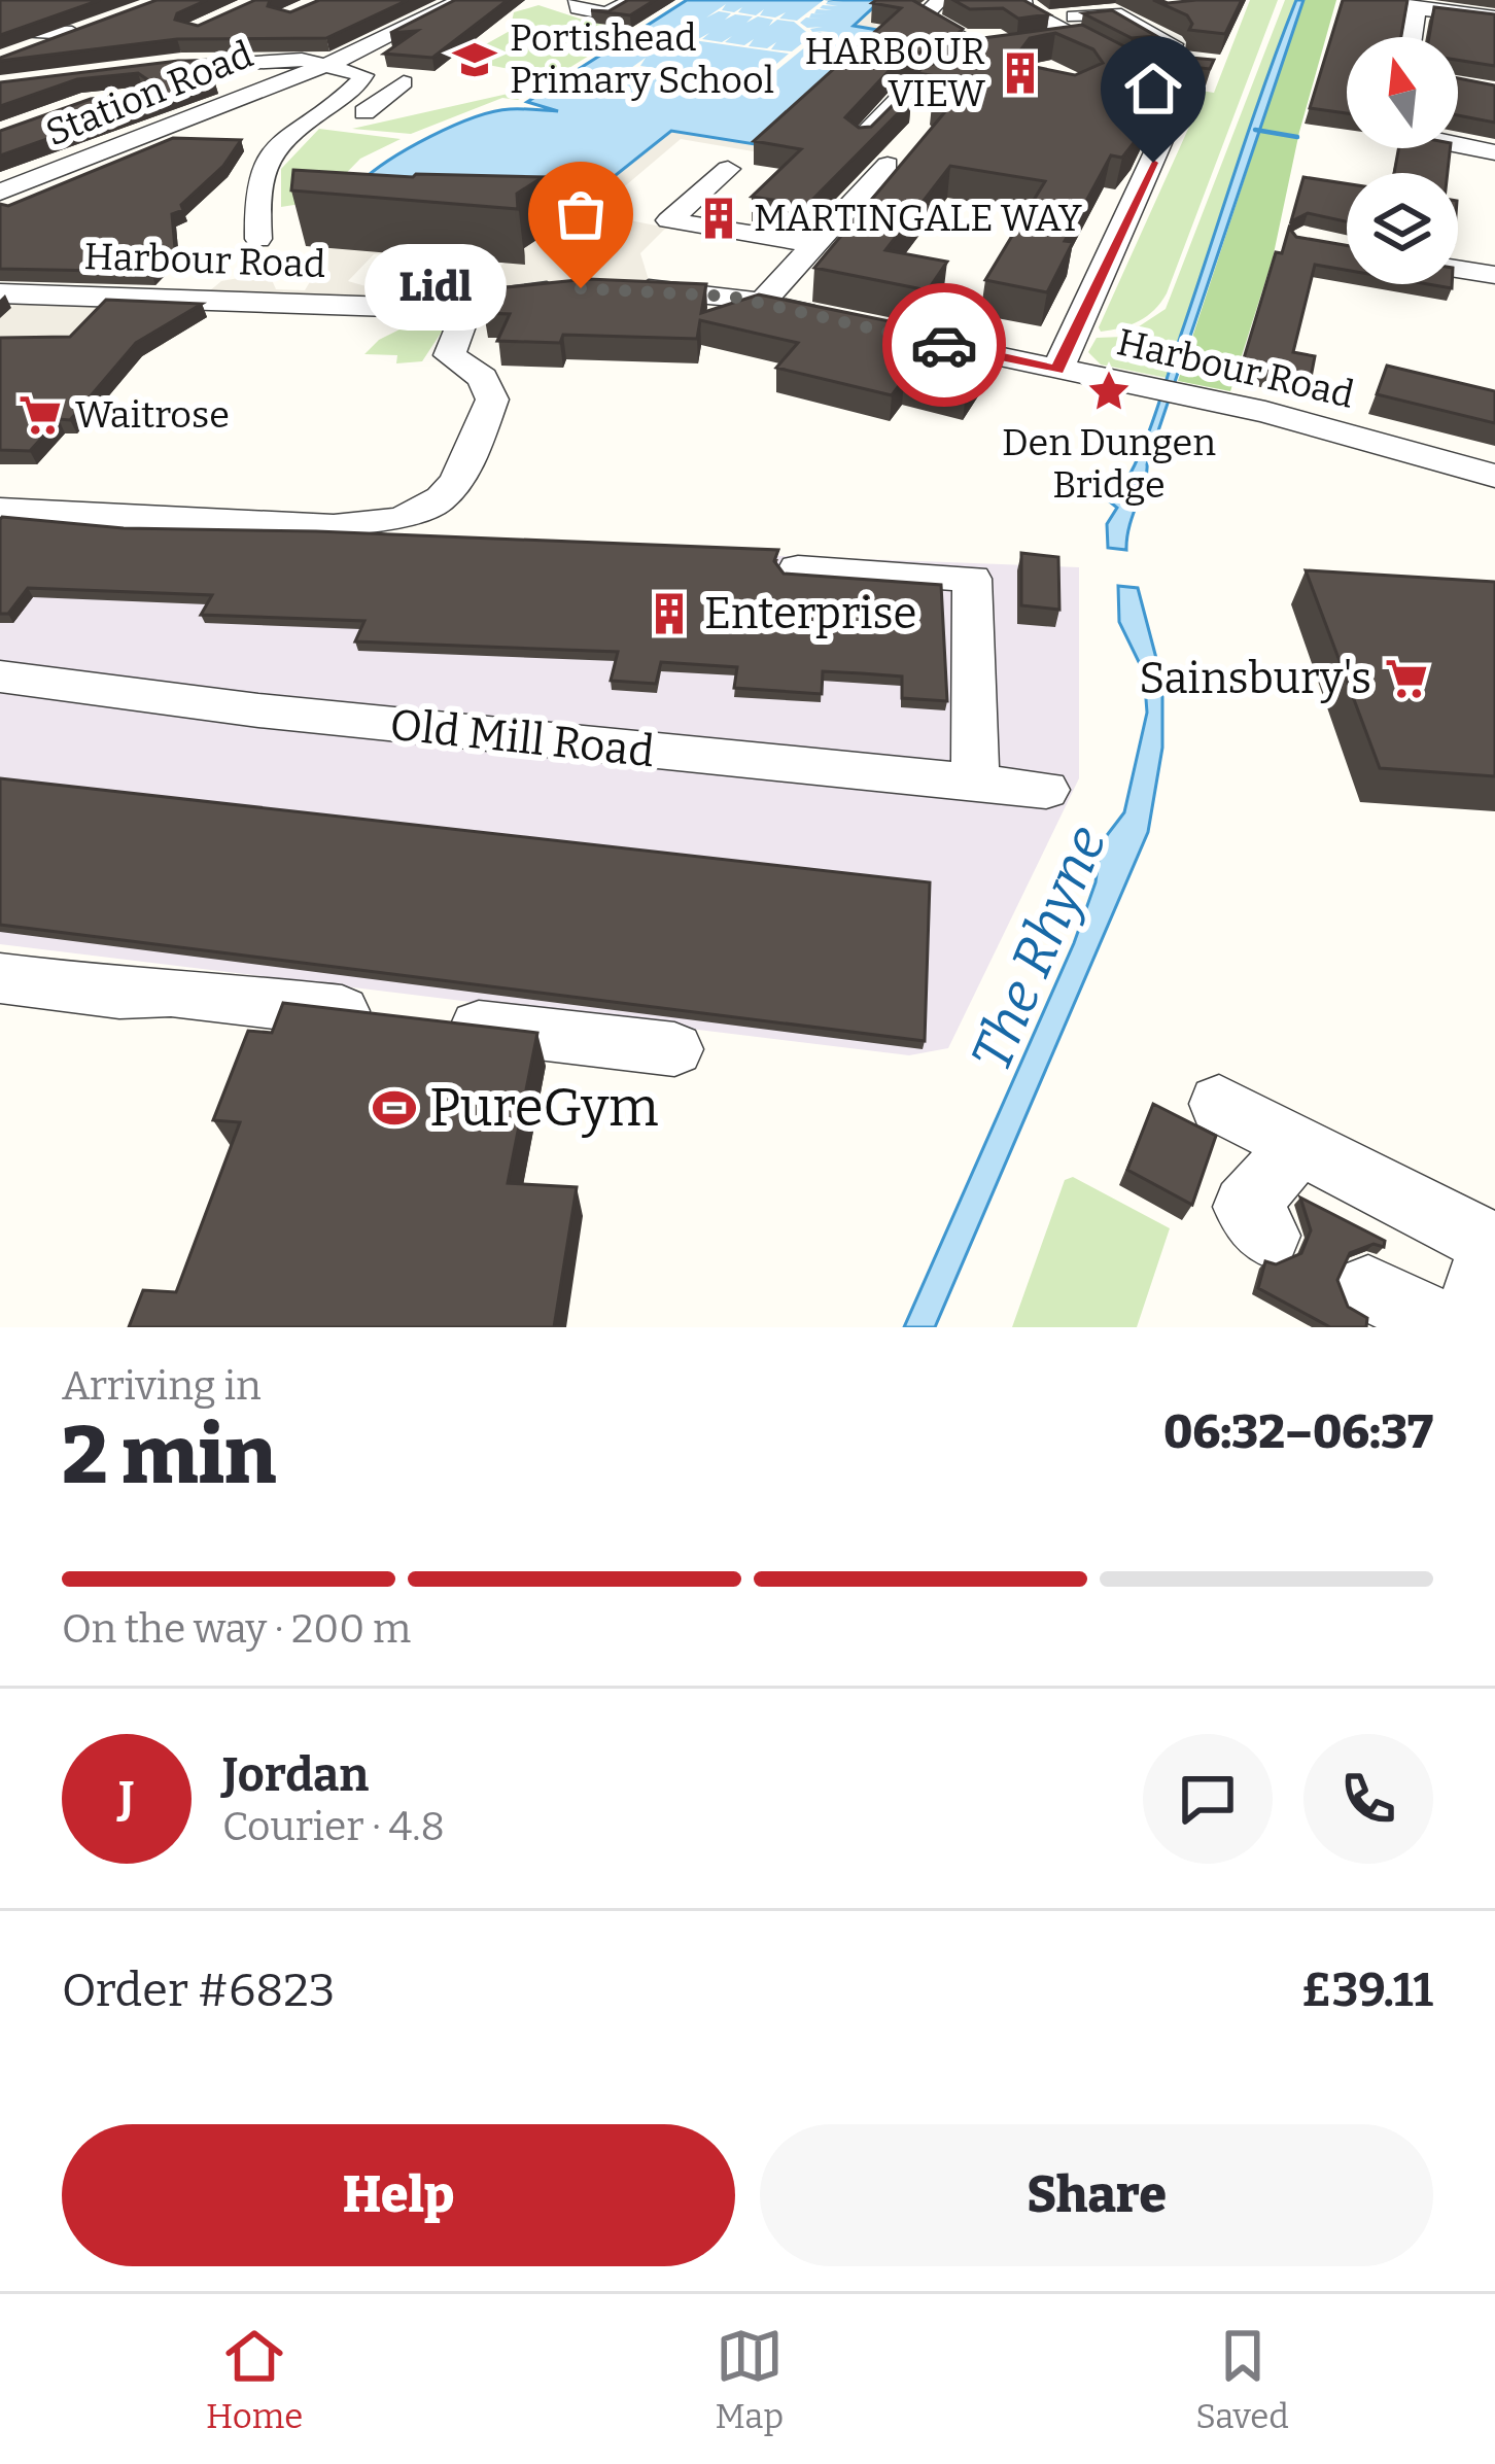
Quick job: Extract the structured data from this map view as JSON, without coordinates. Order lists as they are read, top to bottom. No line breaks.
{"streets":{"street":["Station Road","Harbour Road","Old Mill Road"]},"water":["The Rhyne"],"places":{"school or university":["Portishead Primary School"],"building":["HARBOUR VIEW","MARTINGALE WAY","Enterprise"],"other":["Lidl"],"place":["Den Dungen Bridge"],"supermarket":["Waitrose","Sainsbury's"],"sports":["PureGym"]},"north":"top","page":{"bubble":"Lidl","heading":["2 min","Arriving in","06:32–06:37"],"panel":["Jordan","Courier · 4.8","Order #6823","£39.11"],"bar":"On the way · 200 m","round":"J","buttons":["Help","Share"],"tabs":["Home","Map","Saved"]}}
